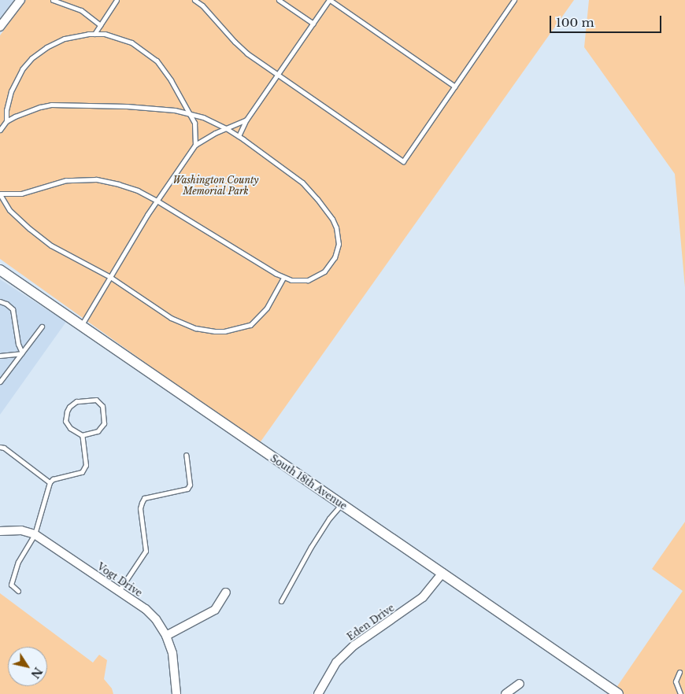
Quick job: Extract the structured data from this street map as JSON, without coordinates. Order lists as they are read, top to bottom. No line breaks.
{"streets":{"street":["South 18th Avenue","Vogt Drive","Eden Drive"]},"crossings":[["South 18th Avenue","Eden Drive"]],"parks":["Washington County Memorial Park"],"scale_bar":"100 m","north":"bottom right"}
